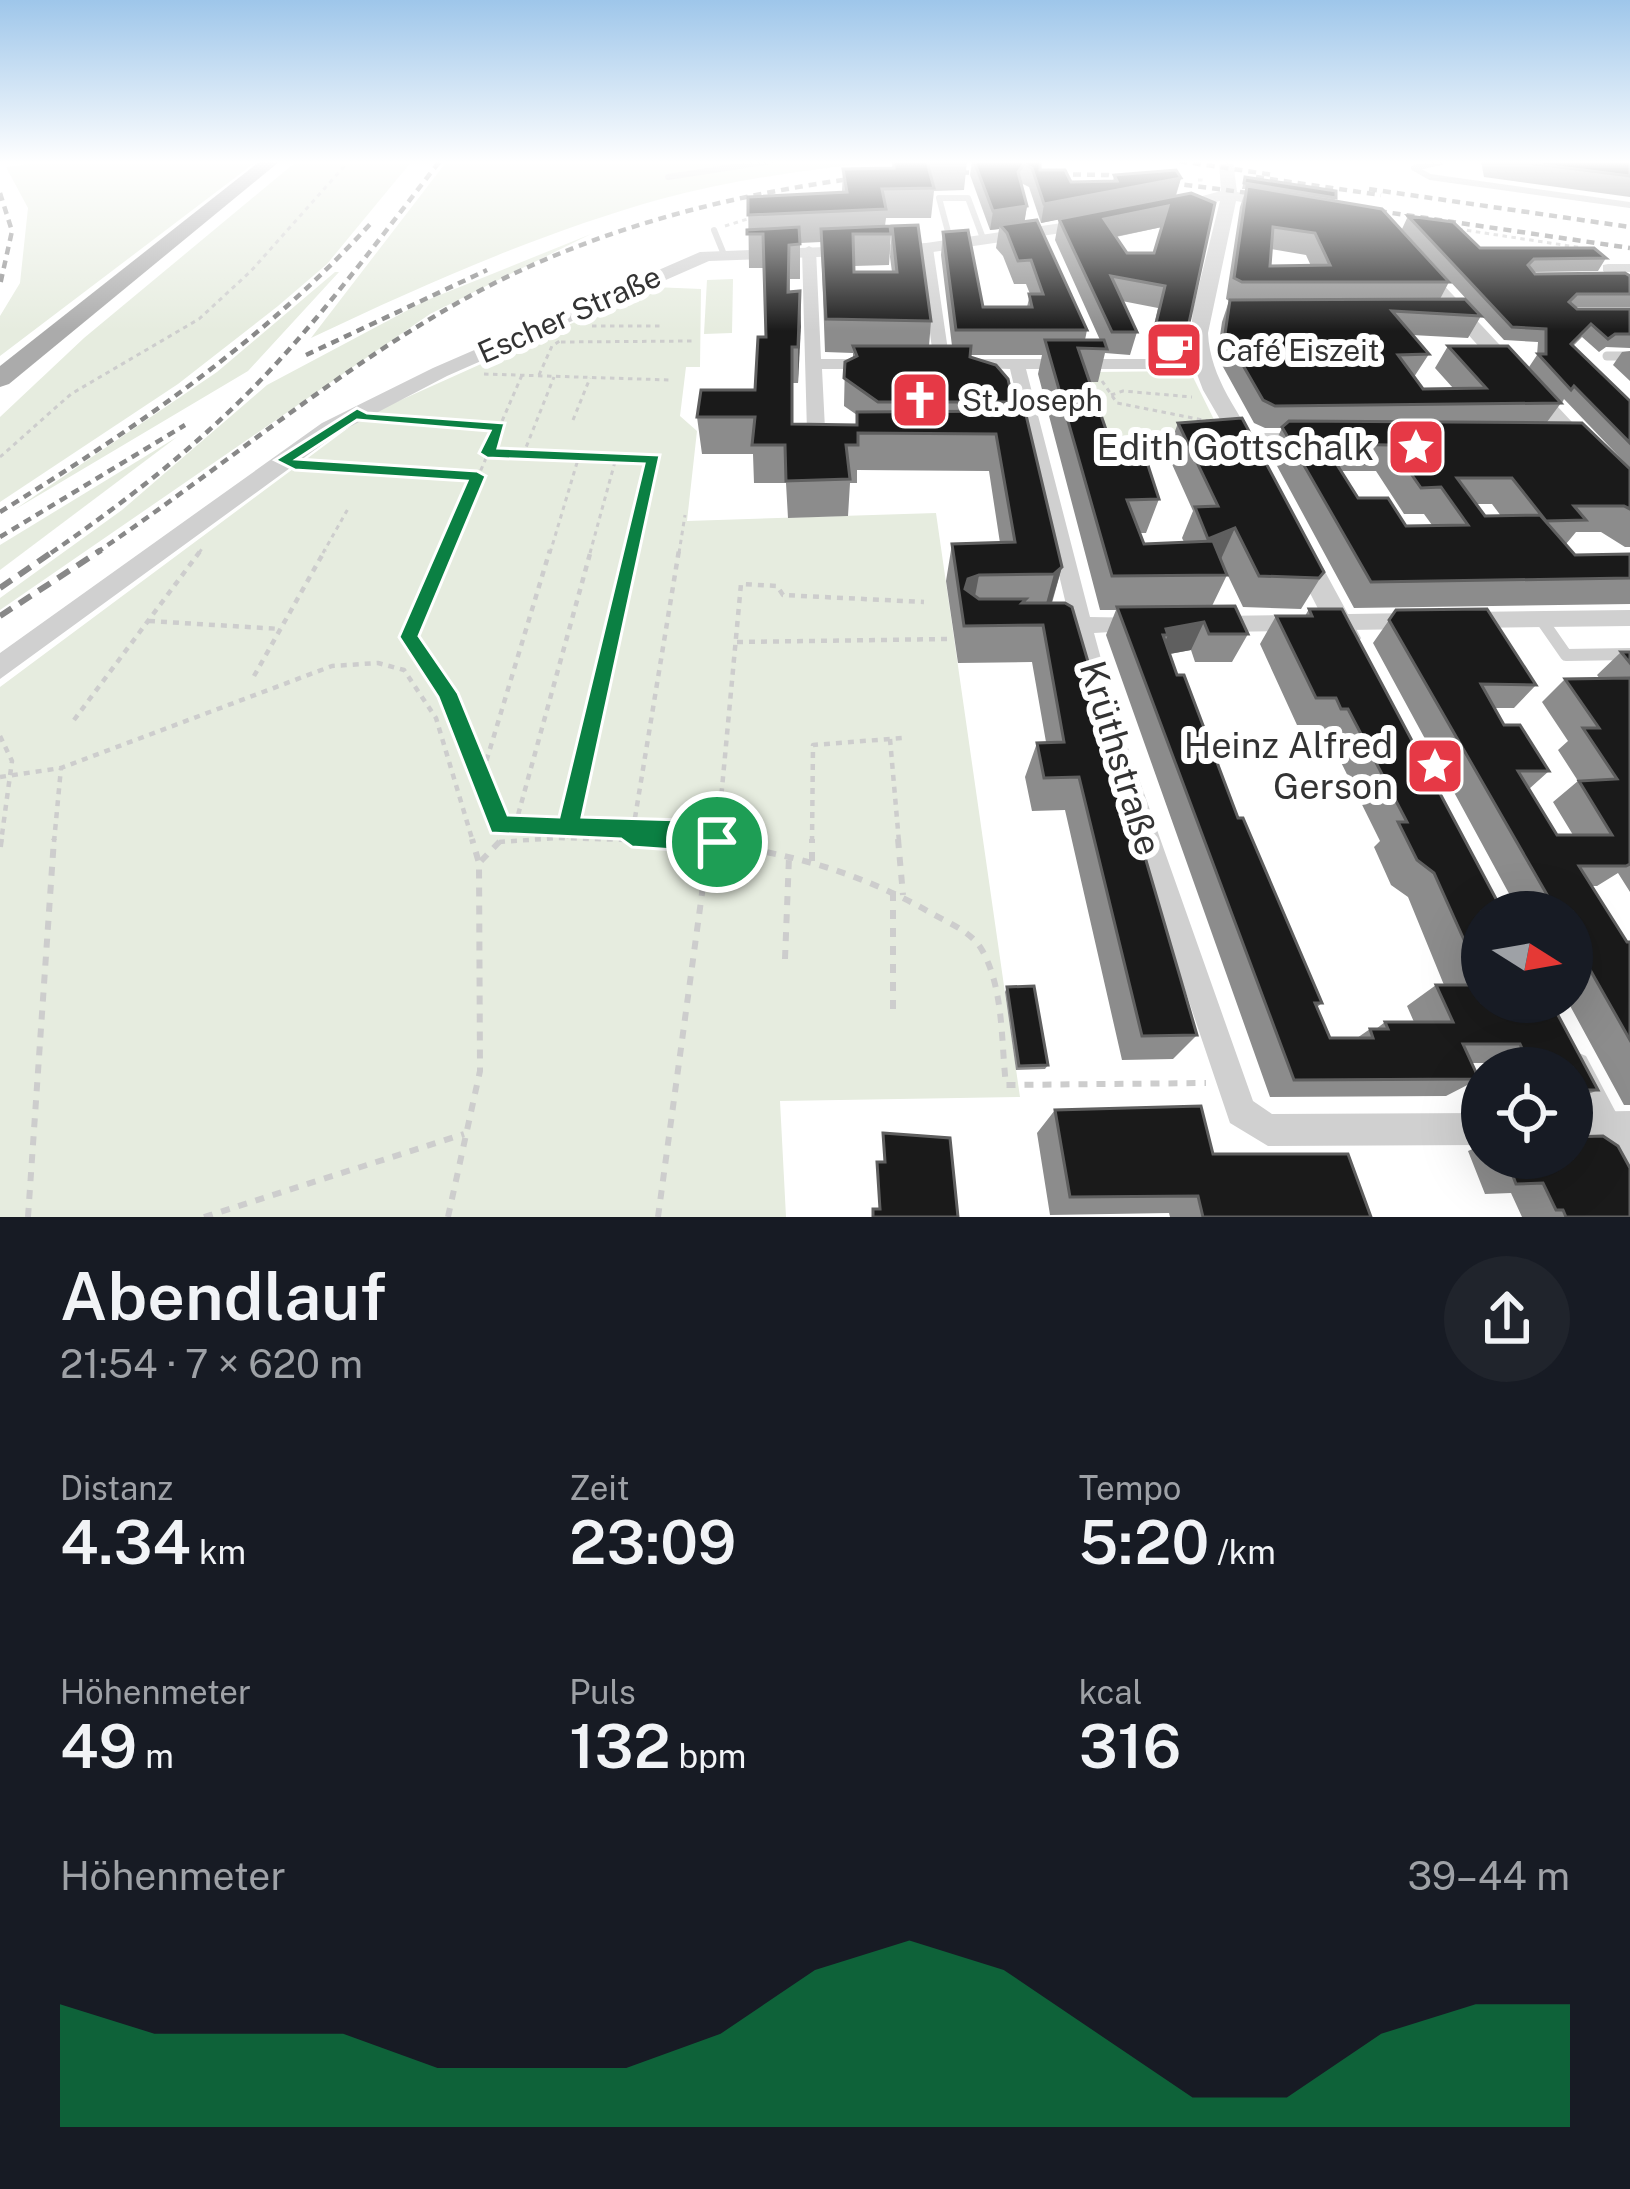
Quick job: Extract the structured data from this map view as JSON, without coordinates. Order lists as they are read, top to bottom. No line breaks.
{"streets":{"street":["Escher Straße","Krüthstraße"]},"places":{"cafe":["Café Eiszeit"],"church":["St. Joseph"],"place":["Edith Gottschalk","Heinz Alfred Gerson"]},"north":"right","page":{"heading":["Abendlauf","21:54 · 7 × 620 m"],"stats":[["Distanz","4.34 km"],["Zeit","23:09"],["Tempo","5:20 /km"],["Höhenmeter","49 m"],["Puls","132 bpm"],["kcal","316"]],"chart":["Höhenmeter","39–44 m"]}}
